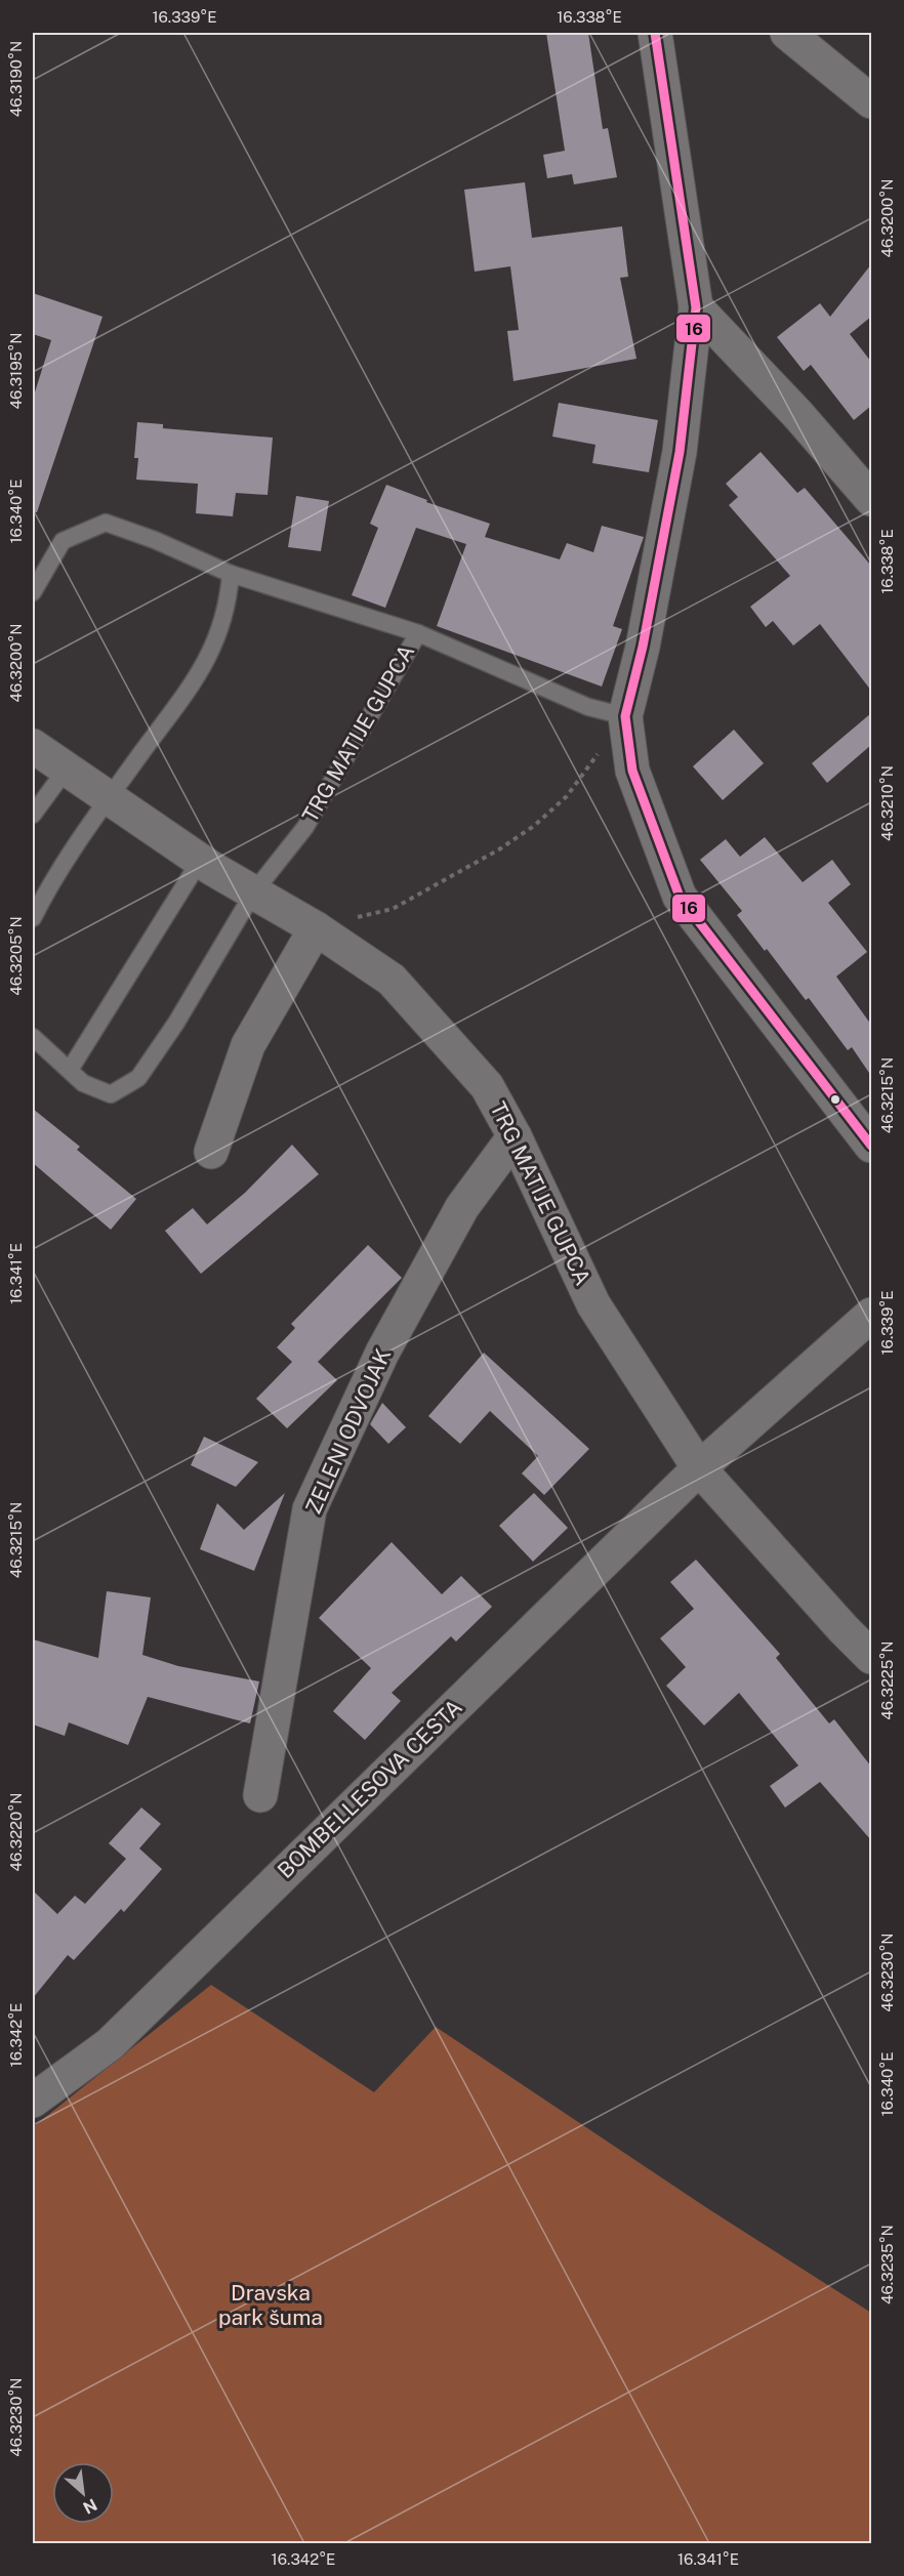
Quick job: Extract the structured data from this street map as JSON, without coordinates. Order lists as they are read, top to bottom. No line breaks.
{"streets":{"street":["TRG MATIJE GUPCA","ZELENI ODVOJAK","BOMBELLESOVA CESTA"]},"crossings":[["TRG MATIJE GUPCA","ZELENI ODVOJAK"],["TRG MATIJE GUPCA","BOMBELLESOVA CESTA"]],"parks":["Dravska park šuma"],"lines":["transit line 16"],"north":"bottom right","coordinates":["16.339°E","16.338°E","46.3190°N","46.3200°N","46.3195°N","16.340°E","46.3210°N","46.3205°N","46.3215°N","16.341°E","46.3225°N","46.3220°N","46.3230°N","16.342°E","46.3235°N"]}
